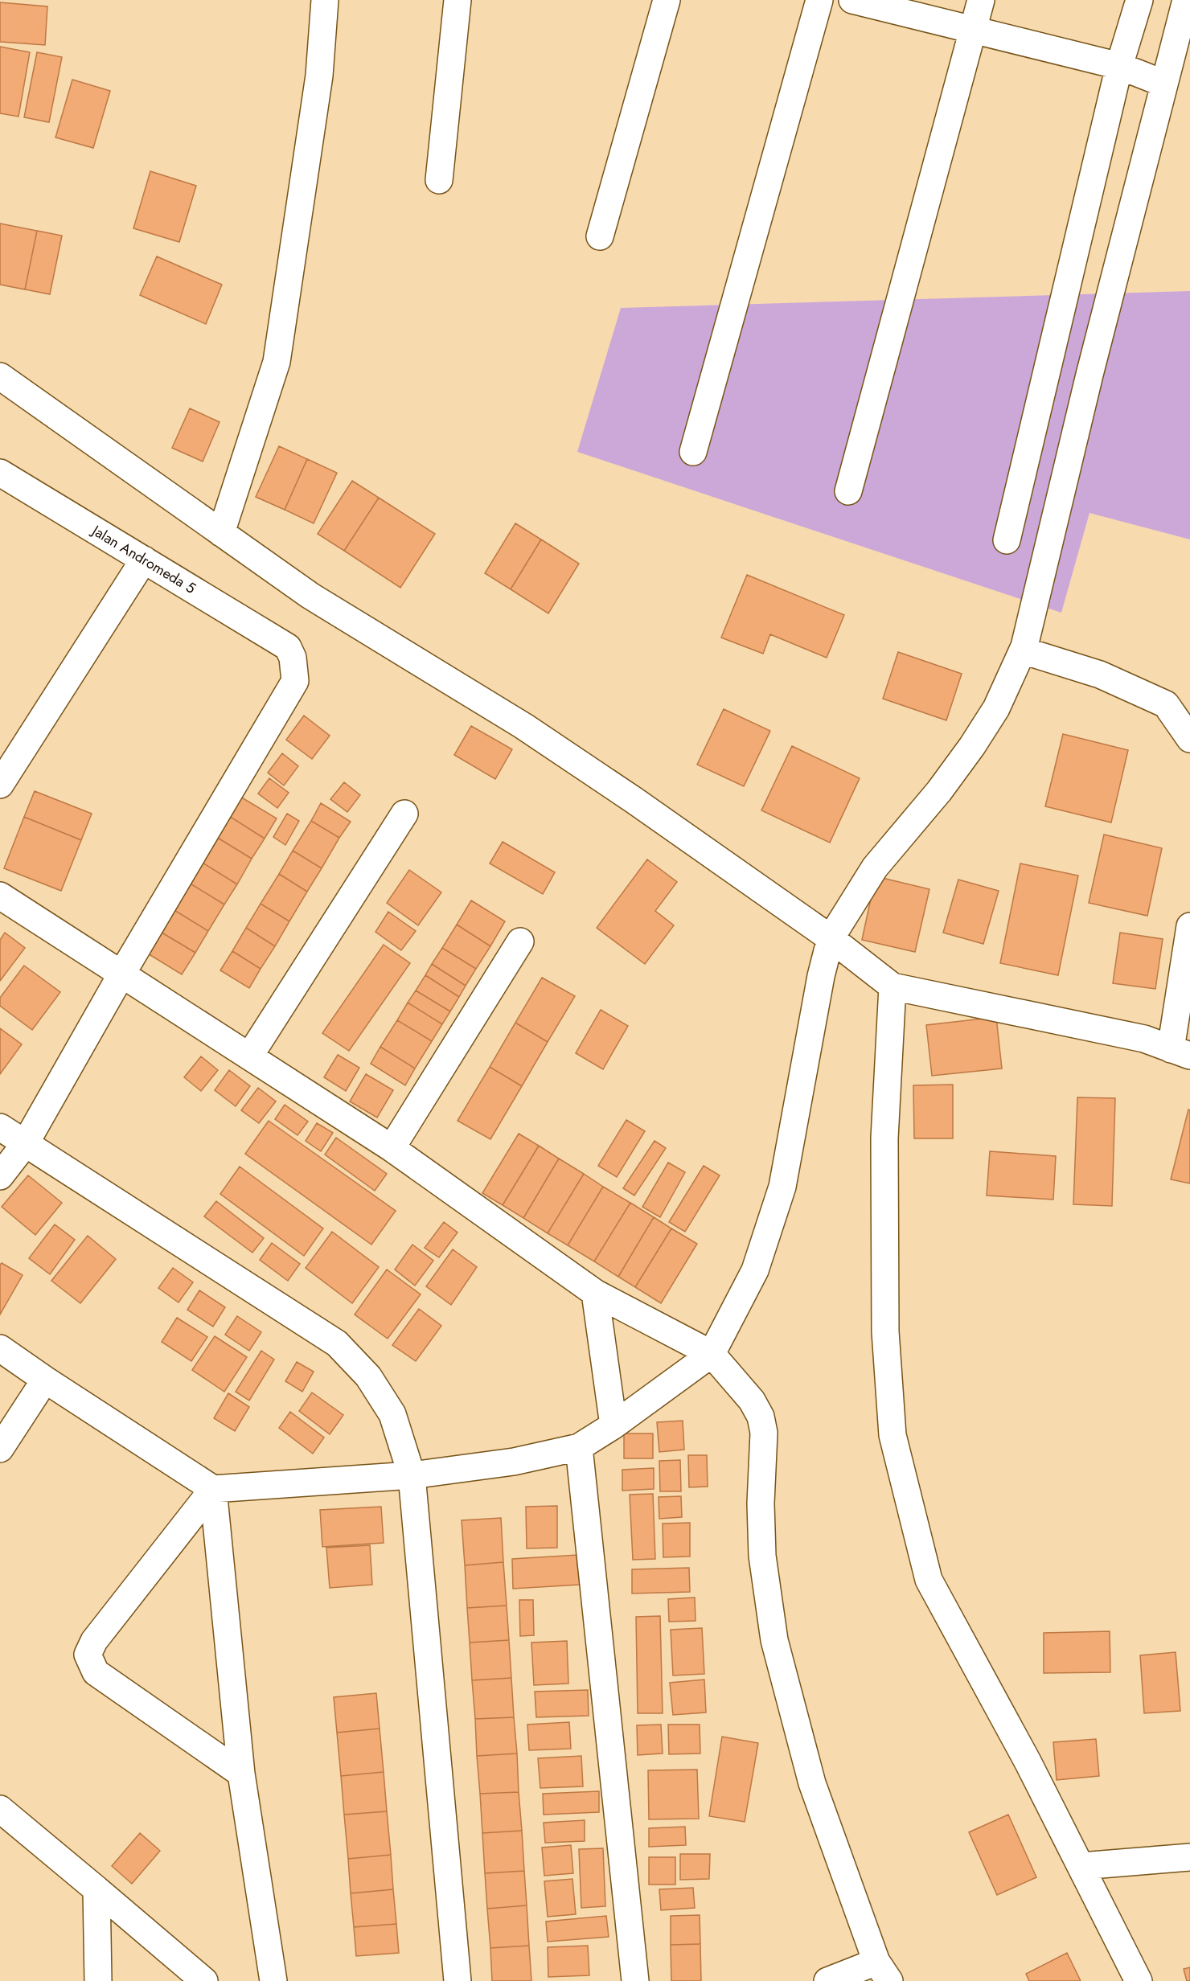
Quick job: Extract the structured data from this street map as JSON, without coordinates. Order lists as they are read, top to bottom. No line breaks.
{"streets":{"street":["Jalan Andromeda 5"]}}
